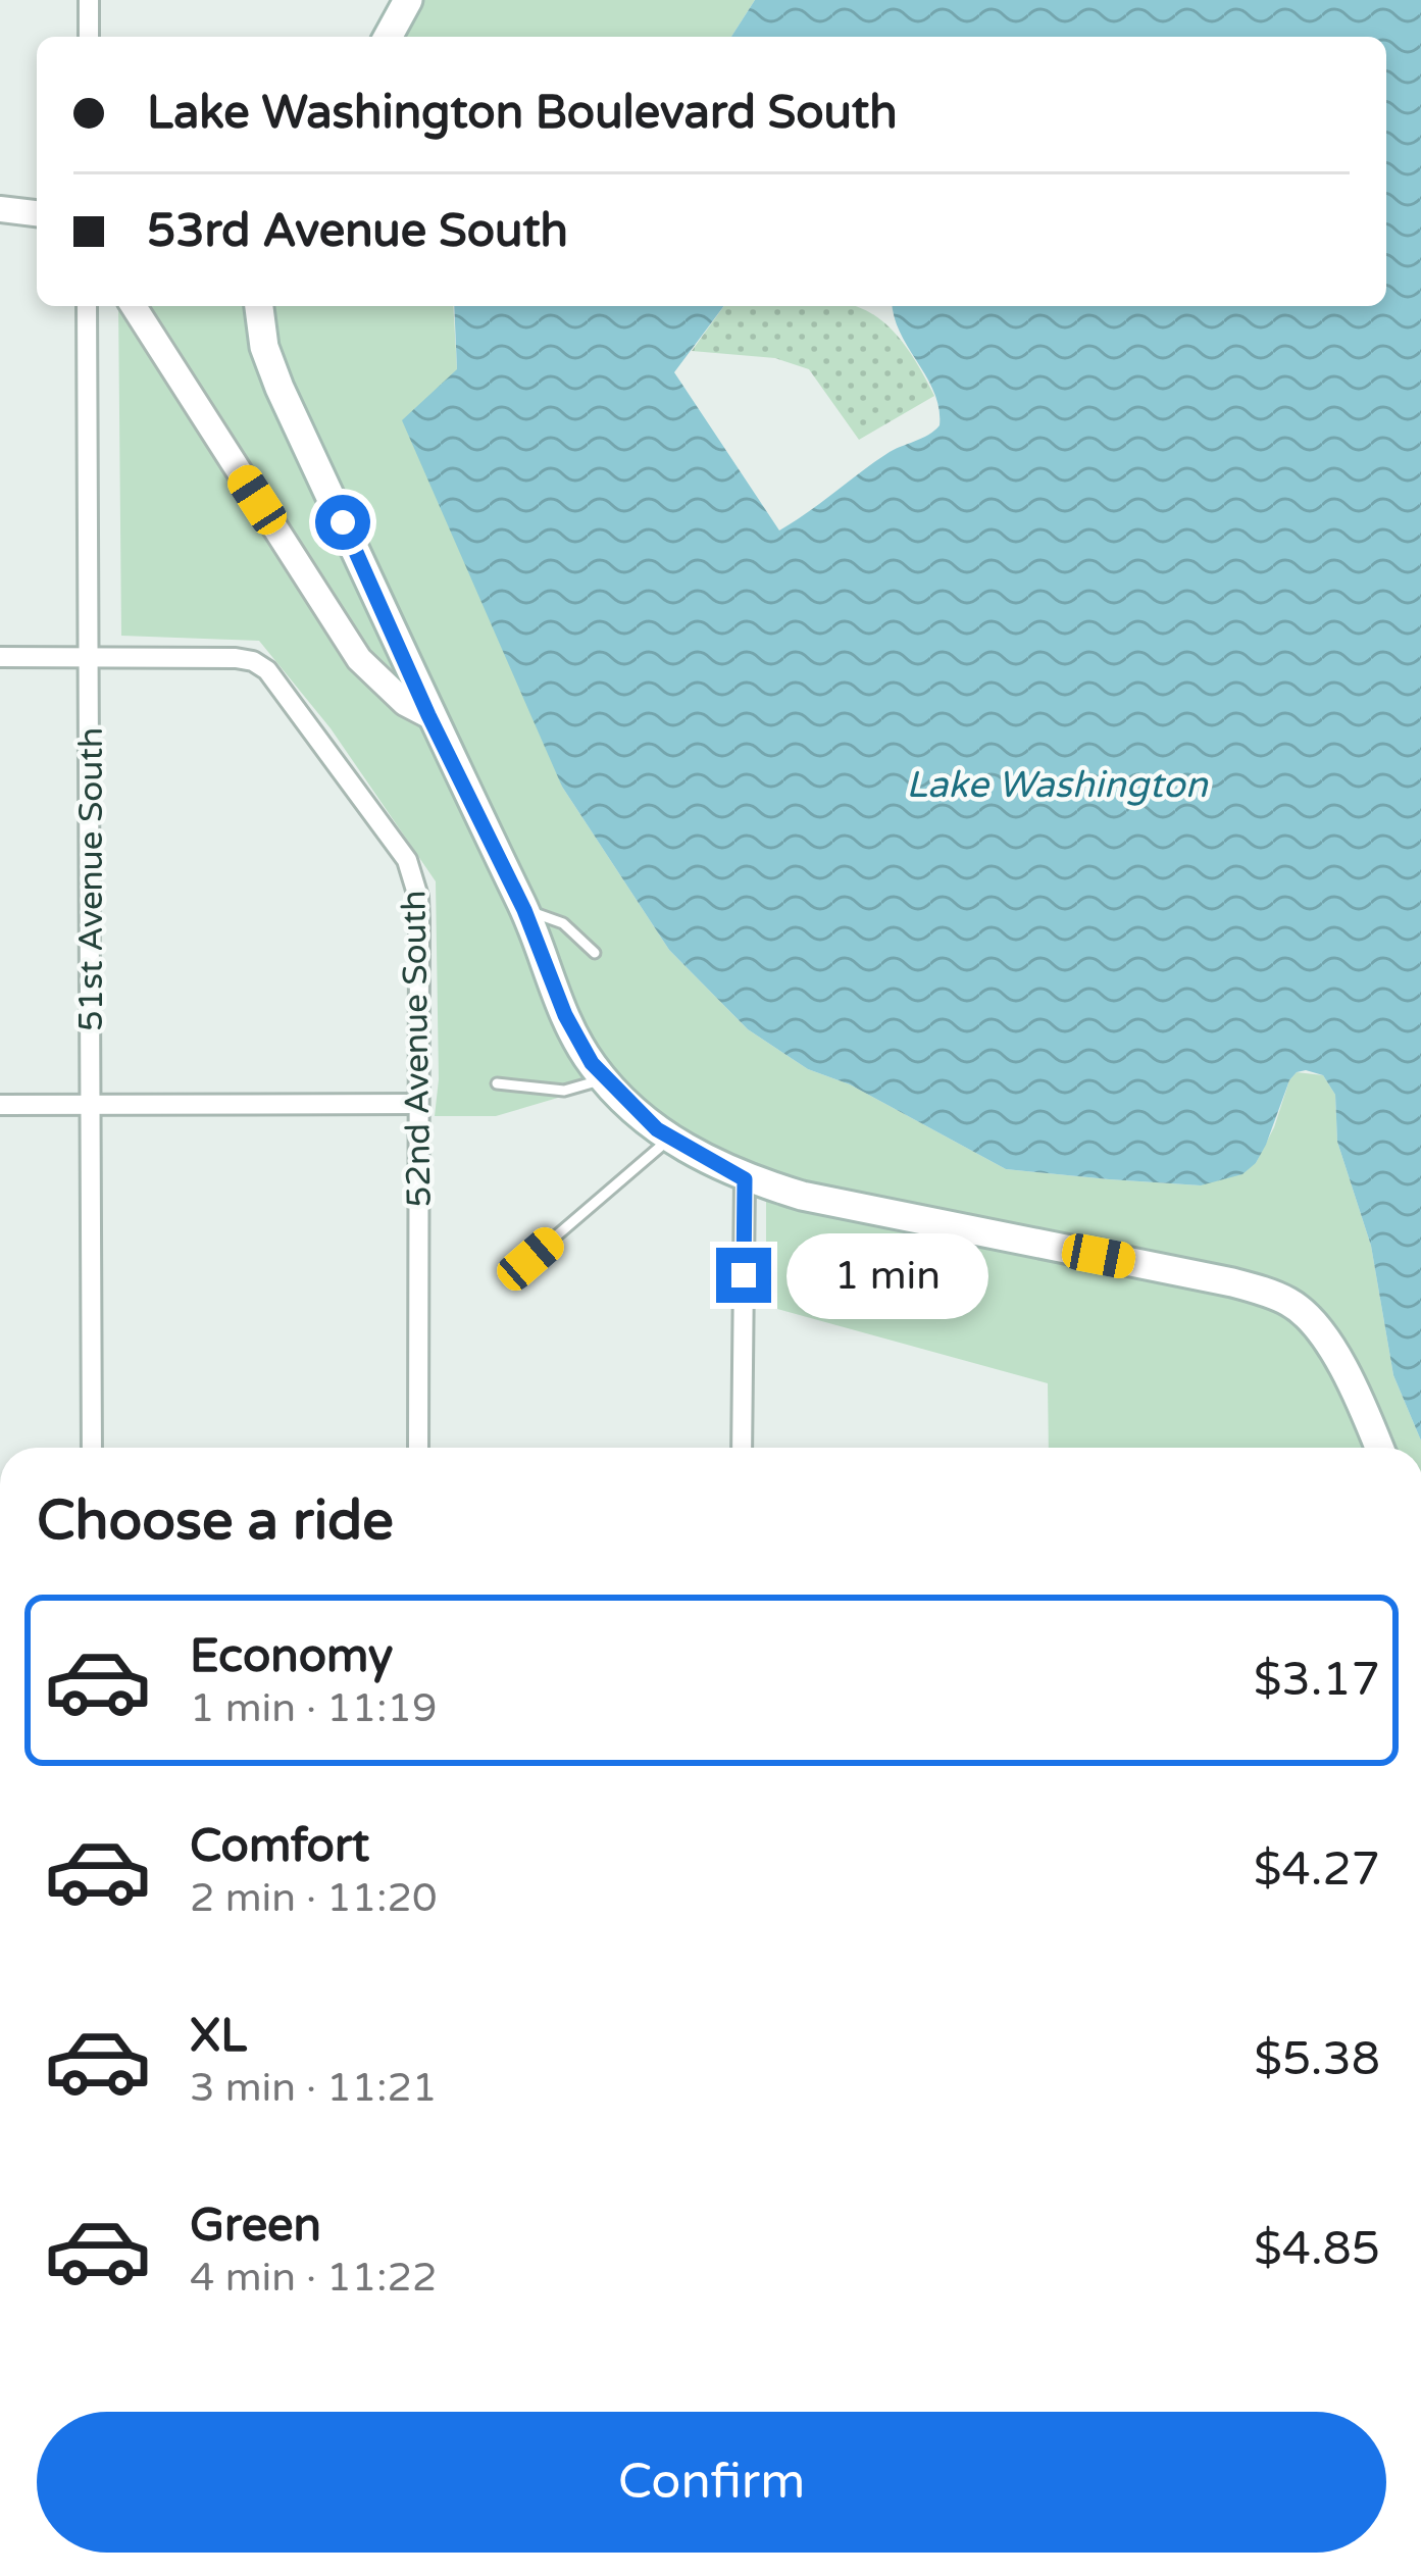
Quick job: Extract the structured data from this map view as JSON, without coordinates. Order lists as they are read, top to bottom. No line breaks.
{"streets":{"street":["51st Avenue South","52nd Avenue South"]},"crossings":[["51st Avenue South","52nd Avenue South"]],"water":["Lake Washington"],"page":{"banner":["Lake Washington Boulevard South","53rd Avenue South"],"bubble":"1 min","heading":"Choose a ride","list":[{"name":"Economy","note":"1 min · 11:19","value":"$3.17"},{"name":"Comfort","note":"2 min · 11:20","value":"$4.27"},{"name":"XL","note":"3 min · 11:21","value":"$5.38"},{"name":"Green","note":"4 min · 11:22","value":"$4.85"}],"buttons":"Confirm"}}
